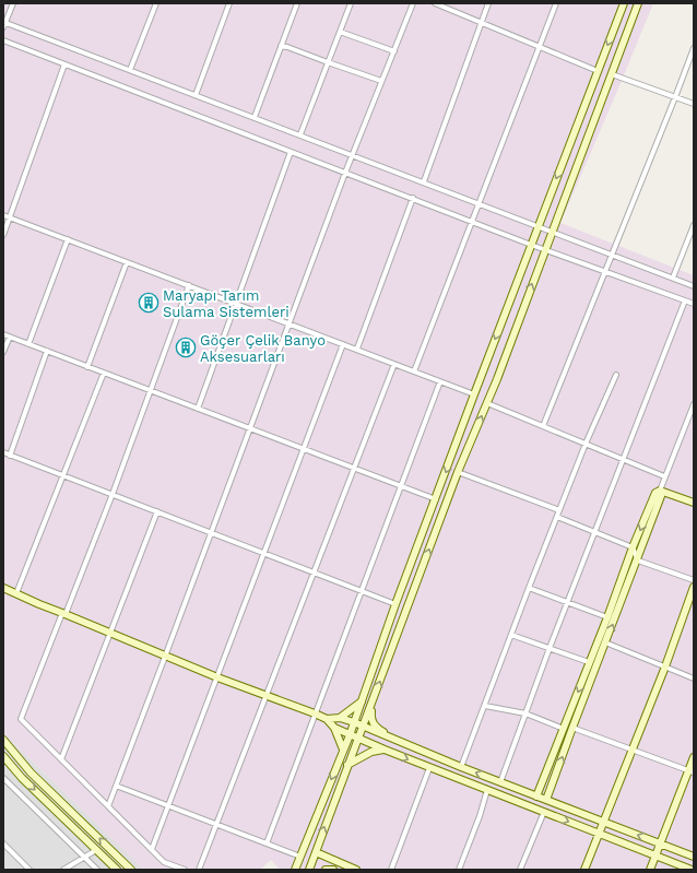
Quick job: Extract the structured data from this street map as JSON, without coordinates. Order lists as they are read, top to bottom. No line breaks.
{"places":{"building":["Maryapı Tarım Sulama Sistemleri","Göçer Çelik Banyo Aksesuarları"]}}
